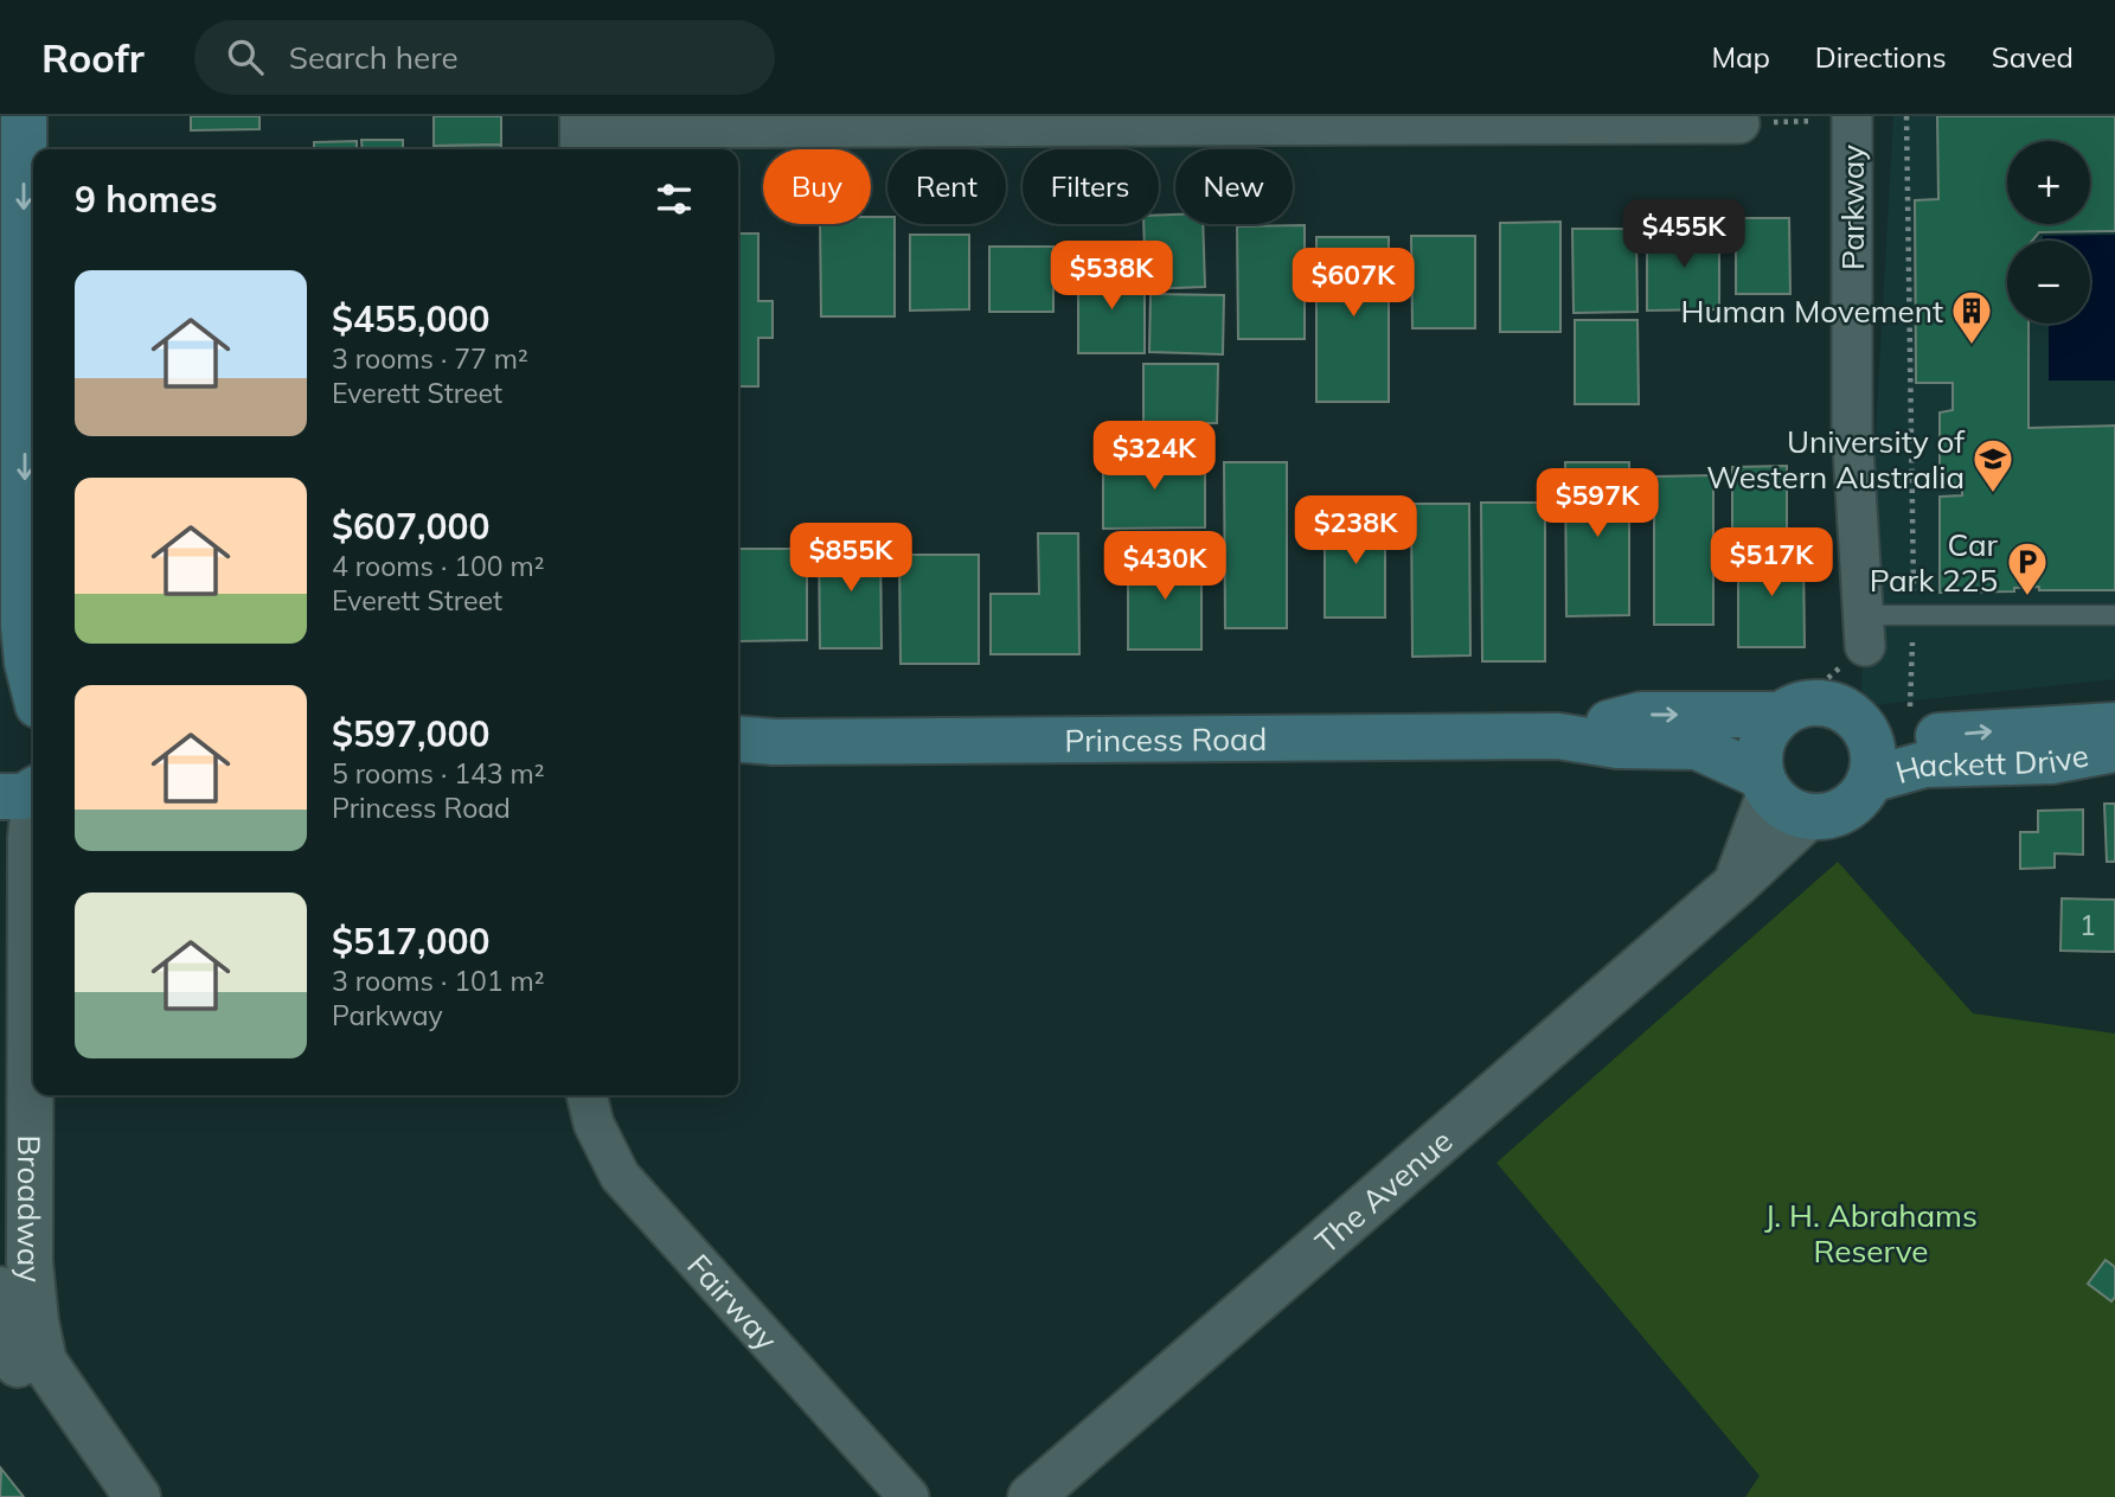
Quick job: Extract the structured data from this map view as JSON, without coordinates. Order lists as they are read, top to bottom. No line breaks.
{"streets":{"main road":["Princess Road","Hackett Drive"],"street":["Parkway","The Avenue","Broadway","Fairway"]},"crossings":[["Princess Road","Hackett Drive"],["Princess Road","The Avenue"],["Hackett Drive","The Avenue"]],"parks":["J. H. Abrahams Reserve"],"places":{"building":["Human Movement"],"school or university":["University of Western Australia"],"parking":["Car Park 225"]},"house_numbers":["1"],"page":{"header":"Roofr","search":"Search here","nav":["Map","Directions","Saved"],"map_buttons":["+","−"],"chip":["Buy","Rent","Filters","New"],"heading":"9 homes","price":["$455K","$538K","$607K","$324K","$597K","$238K","$855K","$517K","$430K"],"list":[{"name":"$455,000","note":"3 rooms · 77 m² · Everett Street"},{"name":"$607,000","note":"4 rooms · 100 m² · Everett Street"},{"name":"$597,000","note":"5 rooms · 143 m² · Princess Road"},{"name":"$517,000","note":"3 rooms · 101 m² · Parkway"}]}}
